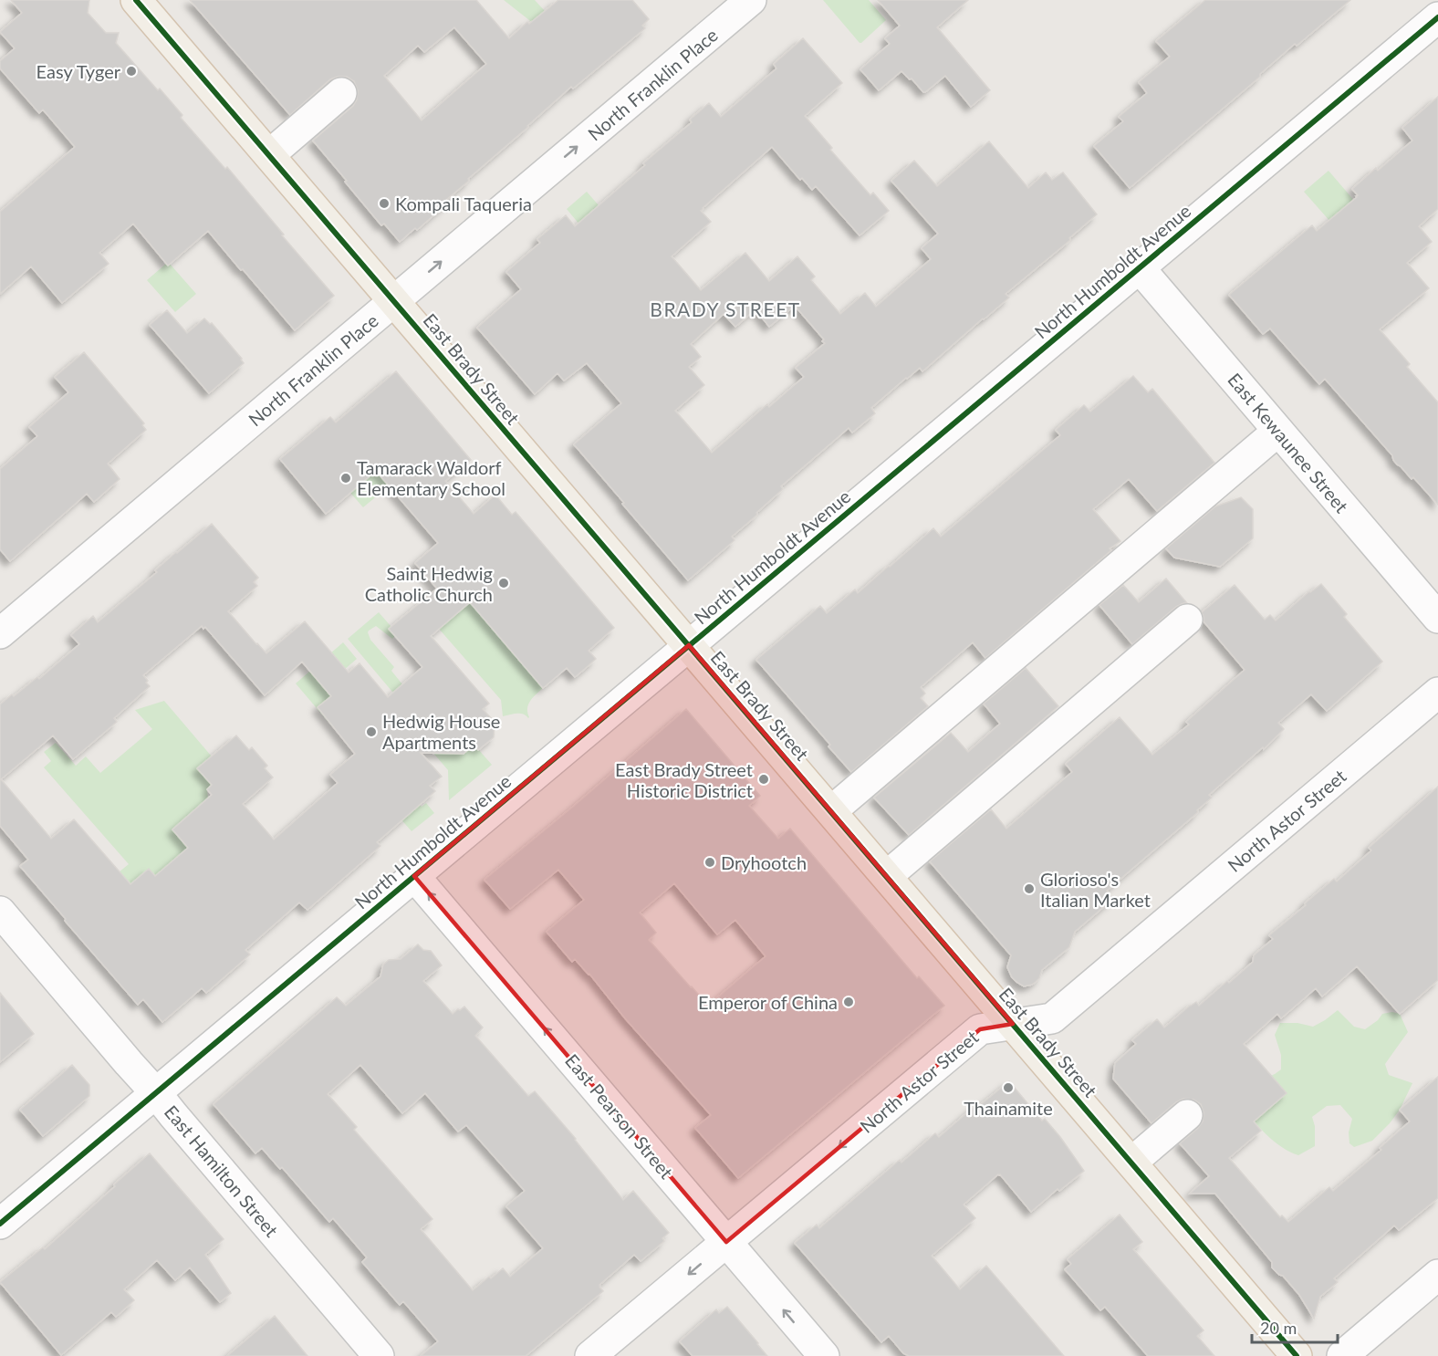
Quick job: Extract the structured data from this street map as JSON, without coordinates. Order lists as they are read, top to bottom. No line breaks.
{"streets":{"main road":["East Brady Street"],"street":["North Franklin Place","North Humboldt Avenue","East Kewaunee Street","North Astor Street","East Pearson Street","East Hamilton Street"]},"crossings":[["North Franklin Place","East Brady Street"],["North Humboldt Avenue","East Brady Street"],["North Humboldt Avenue","East Kewaunee Street"],["North Humboldt Avenue","East Pearson Street"],["North Humboldt Avenue","East Hamilton Street"],["East Brady Street","North Astor Street"],["North Astor Street","East Pearson Street"]],"one_way":["North Franklin Place","North Astor Street","East Pearson Street"],"districts":["BRADY STREET"],"places":["Easy Tyger","Kompali Taqueria","Tamarack Waldorf Elementary School","Saint Hedwig Catholic Church","Hedwig House Apartments","East Brady Street Historic District","Dryhootch","Glorioso's Italian Market","Emperor of China","Thainamite"],"scale_bar":"20 m"}
